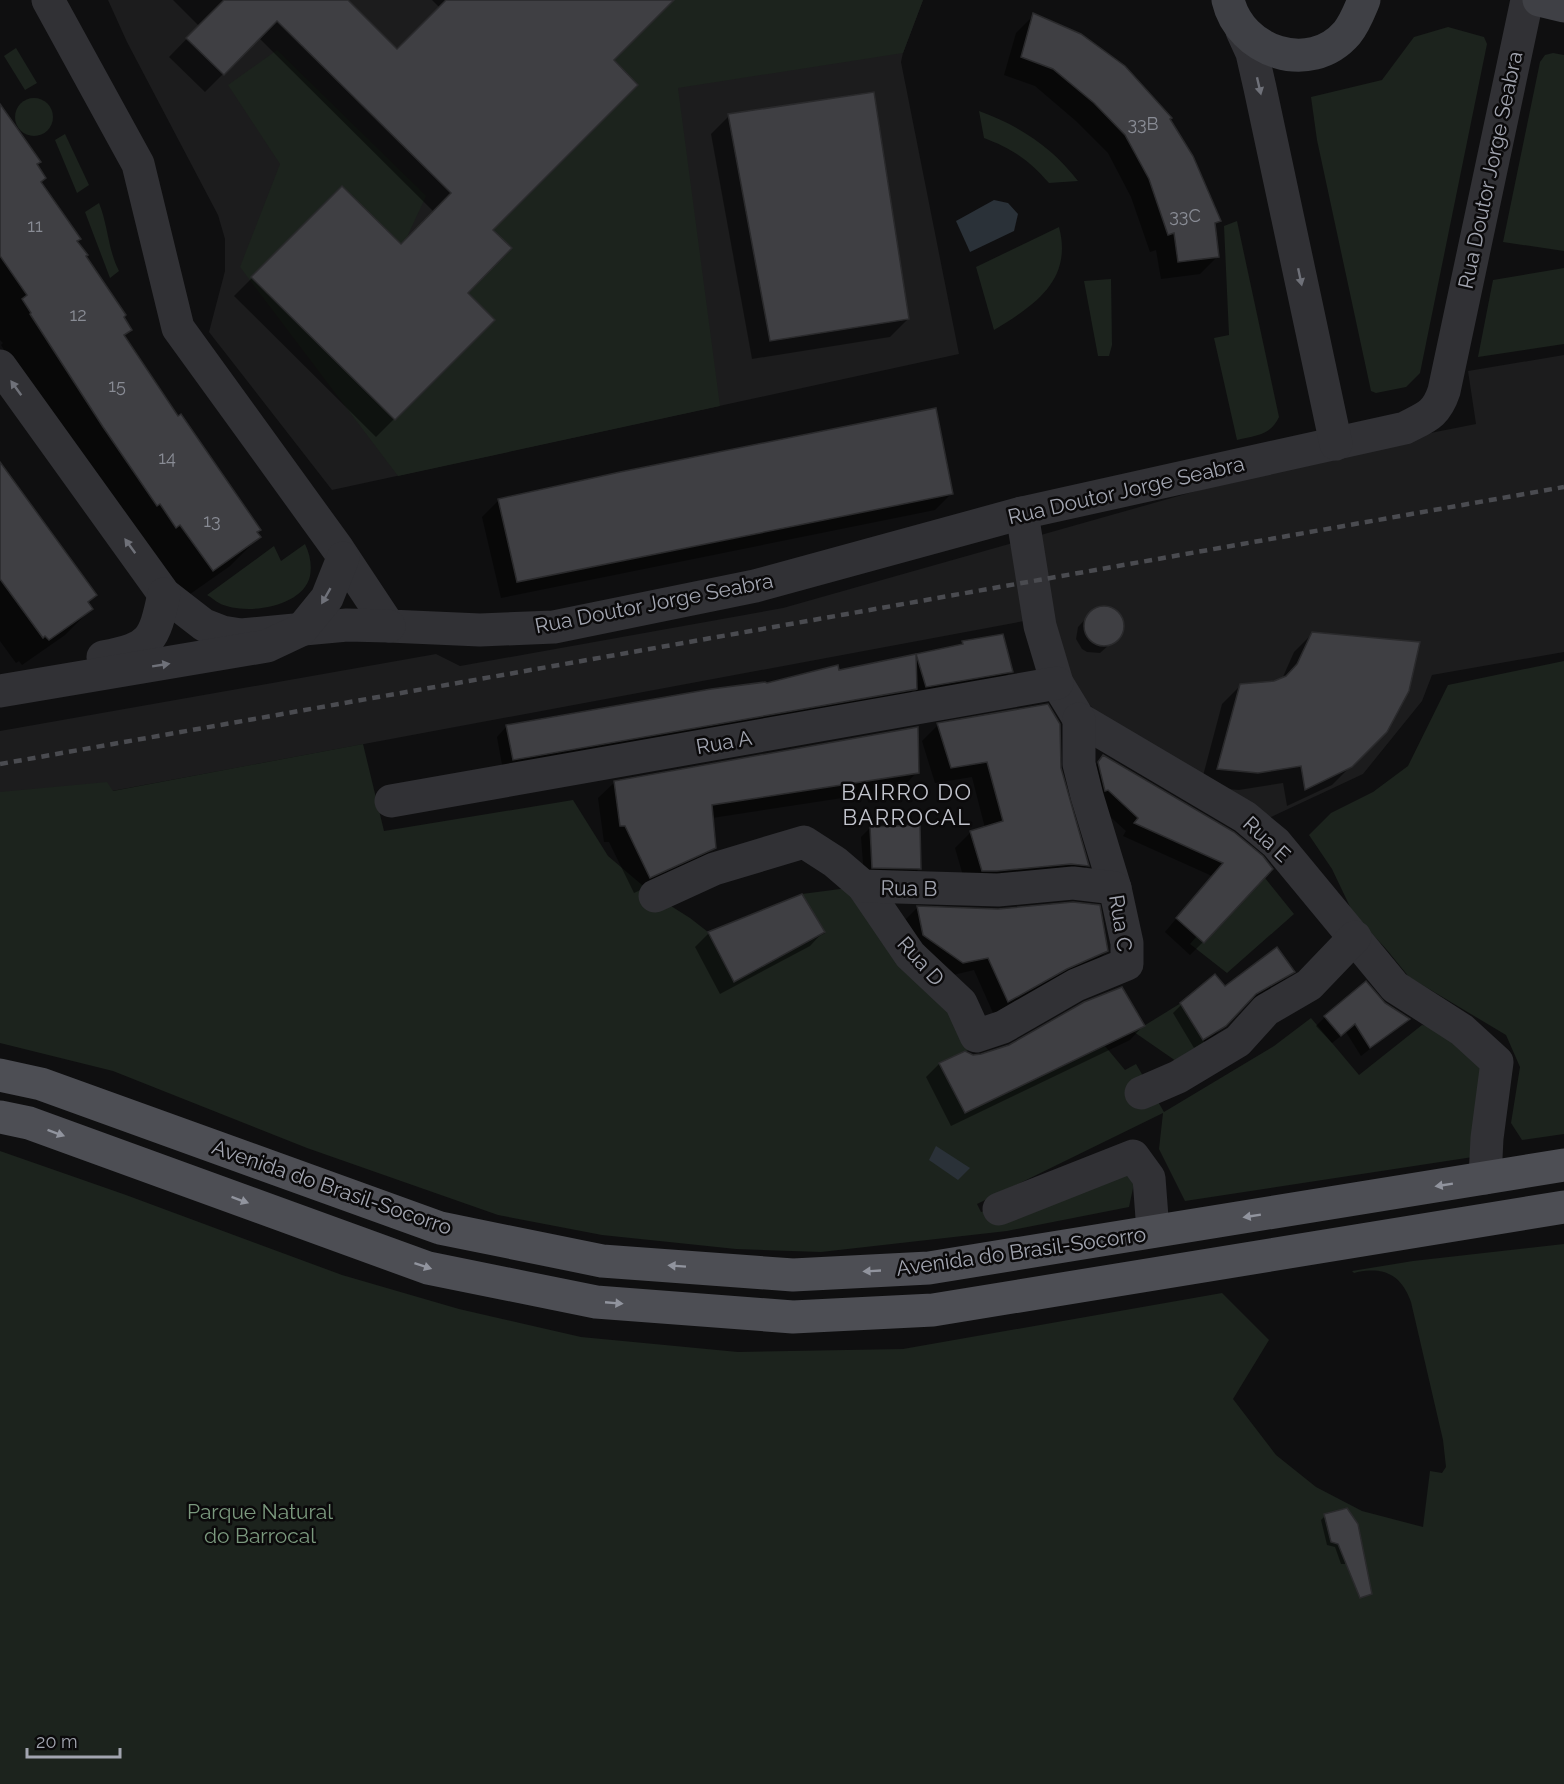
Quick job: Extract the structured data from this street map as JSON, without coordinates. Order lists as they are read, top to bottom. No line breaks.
{"streets":{"main road":["Avenida do Brasil-Socorro"],"street":["Rua Doutor Jorge Seabra","Rua A","Rua E","Rua B","Rua C","Rua D"]},"crossings":[["Rua Doutor Jorge Seabra","Rua E"],["Rua A","Rua E"],["Rua E","Rua C"],["Rua E","Avenida do Brasil-Socorro"],["Rua B","Rua C"],["Rua B","Rua D"],["Rua C","Rua D"]],"districts":["BAIRRO DO BARROCAL"],"parks":["Parque Natural do Barrocal"],"house_numbers":["33B","33C","11","12","15","14","13"],"scale_bar":"20 m"}
